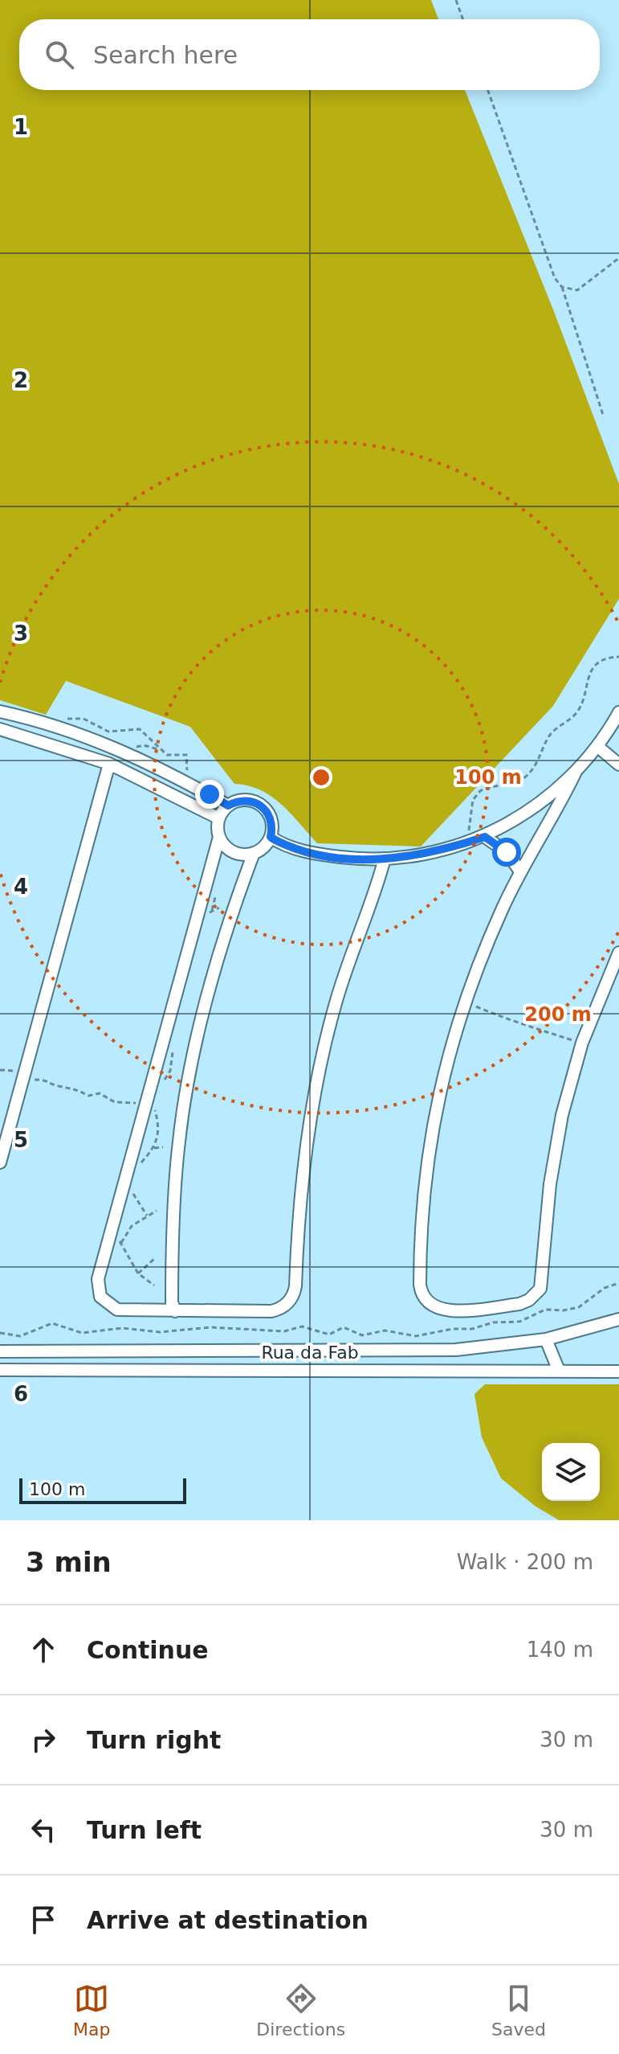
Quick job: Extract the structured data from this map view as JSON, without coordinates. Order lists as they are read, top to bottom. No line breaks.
{"streets":{"street":["Rua da Fab"]},"scale_bar":"100 m","page":{"search":"Search here","scale":"100 m","heading":["3 min","Walk · 200 m"],"list":[["Continue","140 m"],["Turn right","30 m"],["Turn left","30 m"],"Arrive at destination"],"nav":["Map","Directions","Saved"]},"grid":{"rows":["1","2","3","4","5","6"]},"rings":["100 m","200 m"]}
